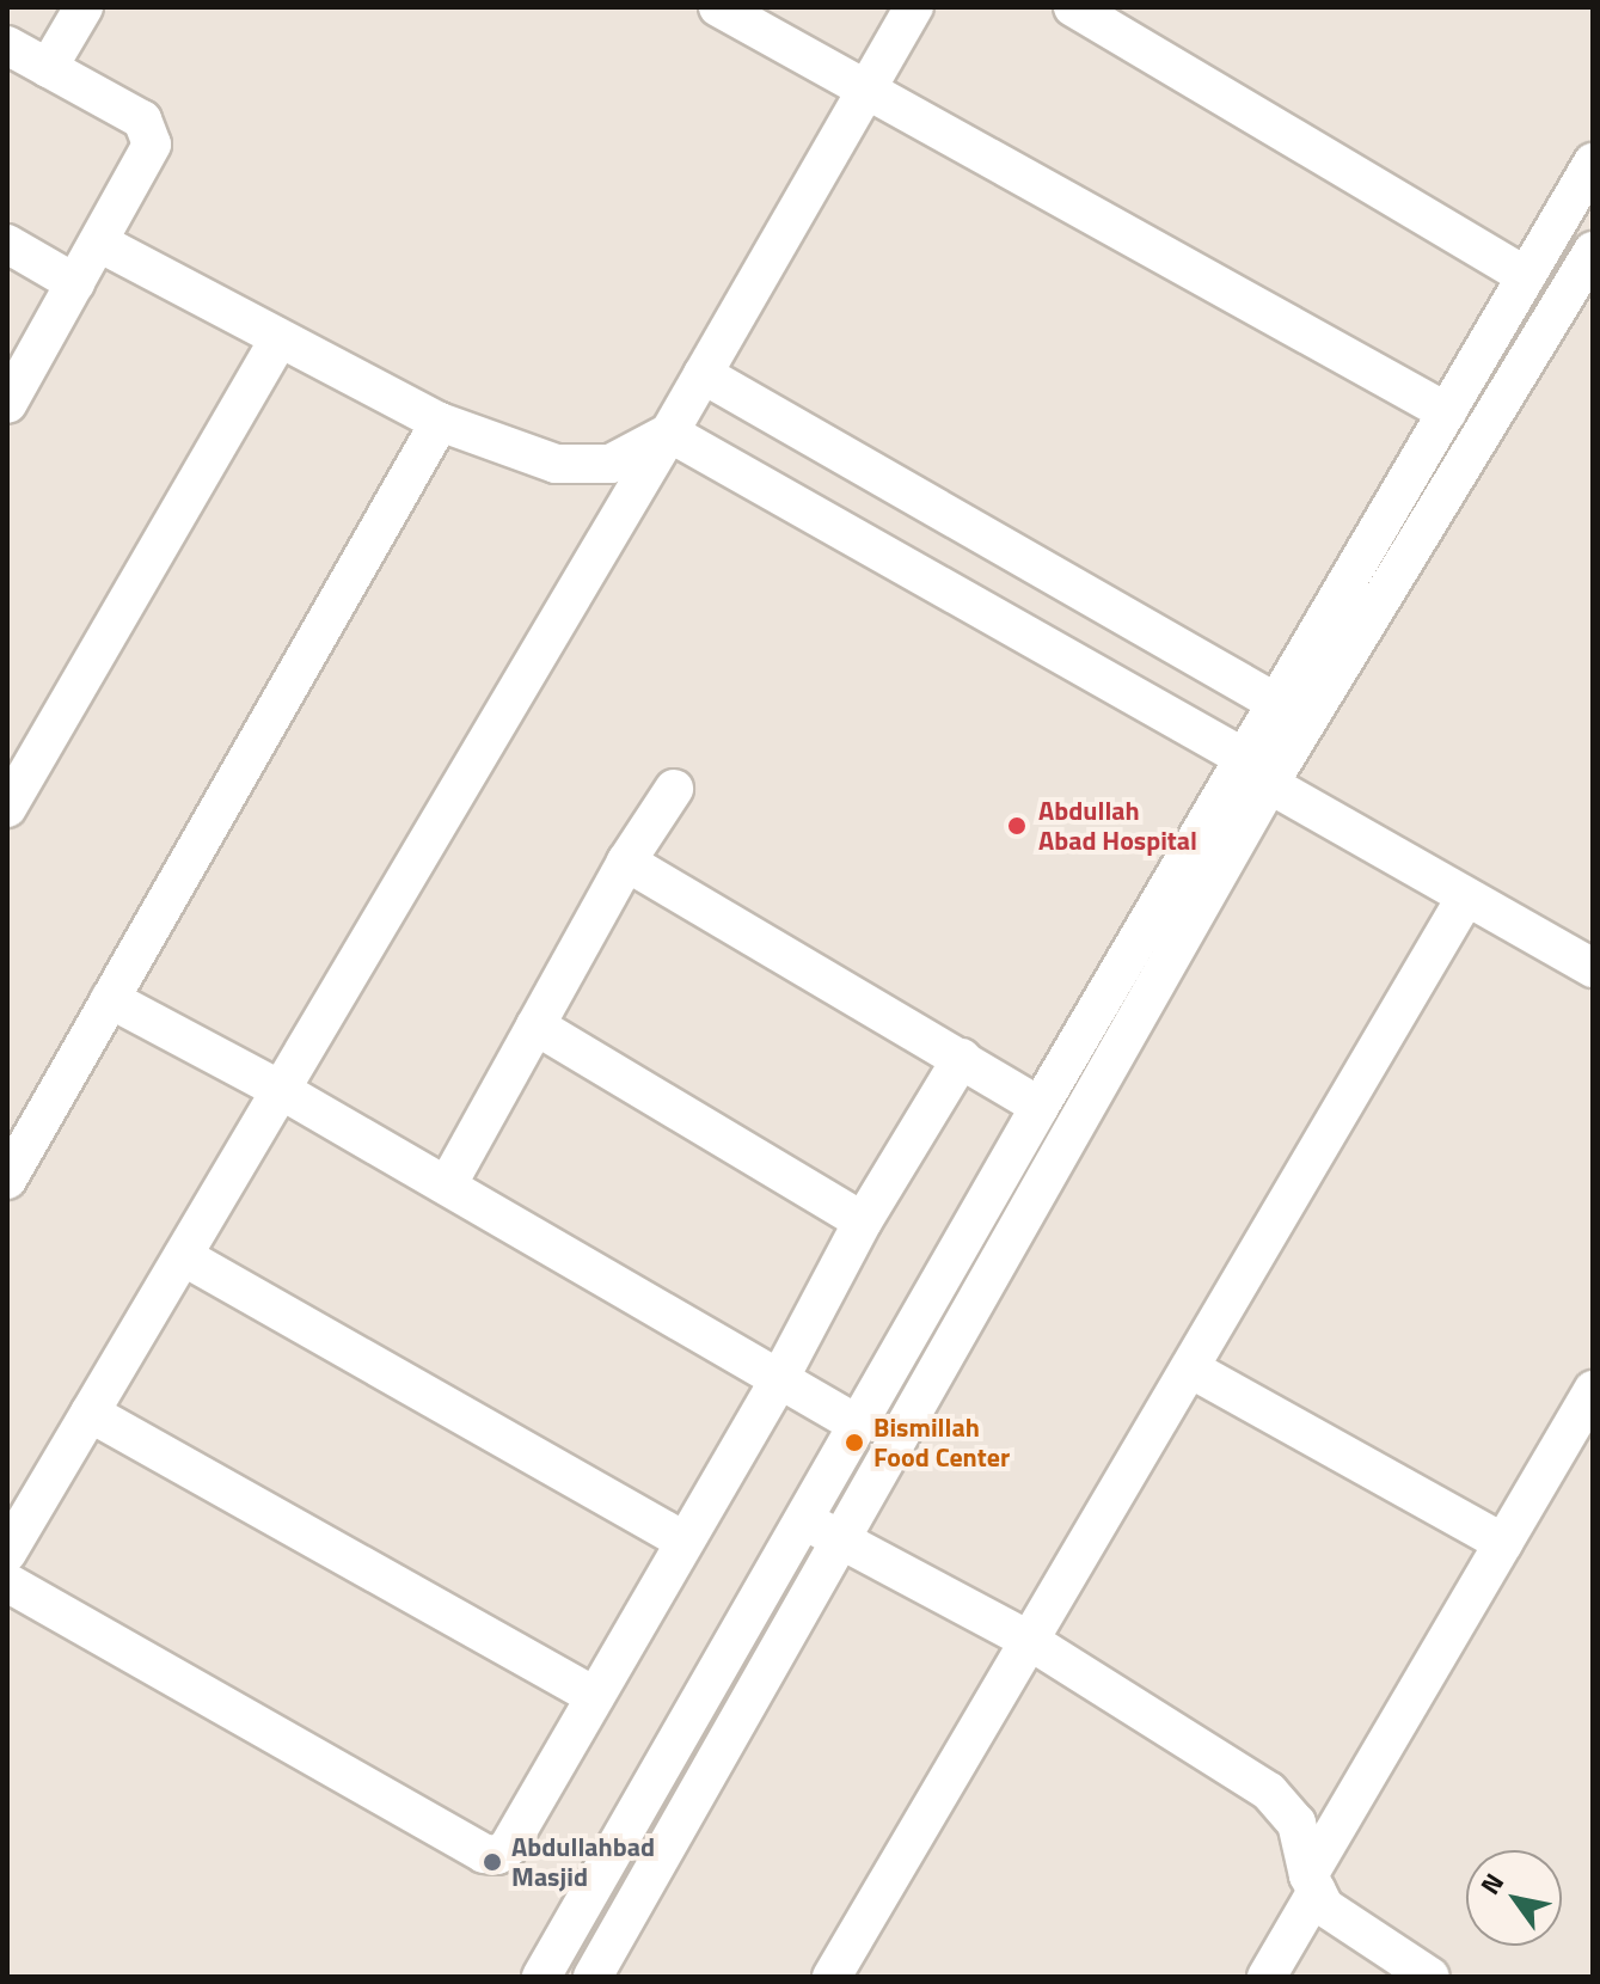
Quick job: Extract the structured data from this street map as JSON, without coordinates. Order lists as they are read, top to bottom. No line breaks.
{"places":["Abdullah Abad Hospital","Bismillah Food Center","Abdullahbad Masjid"],"north":"top left"}
